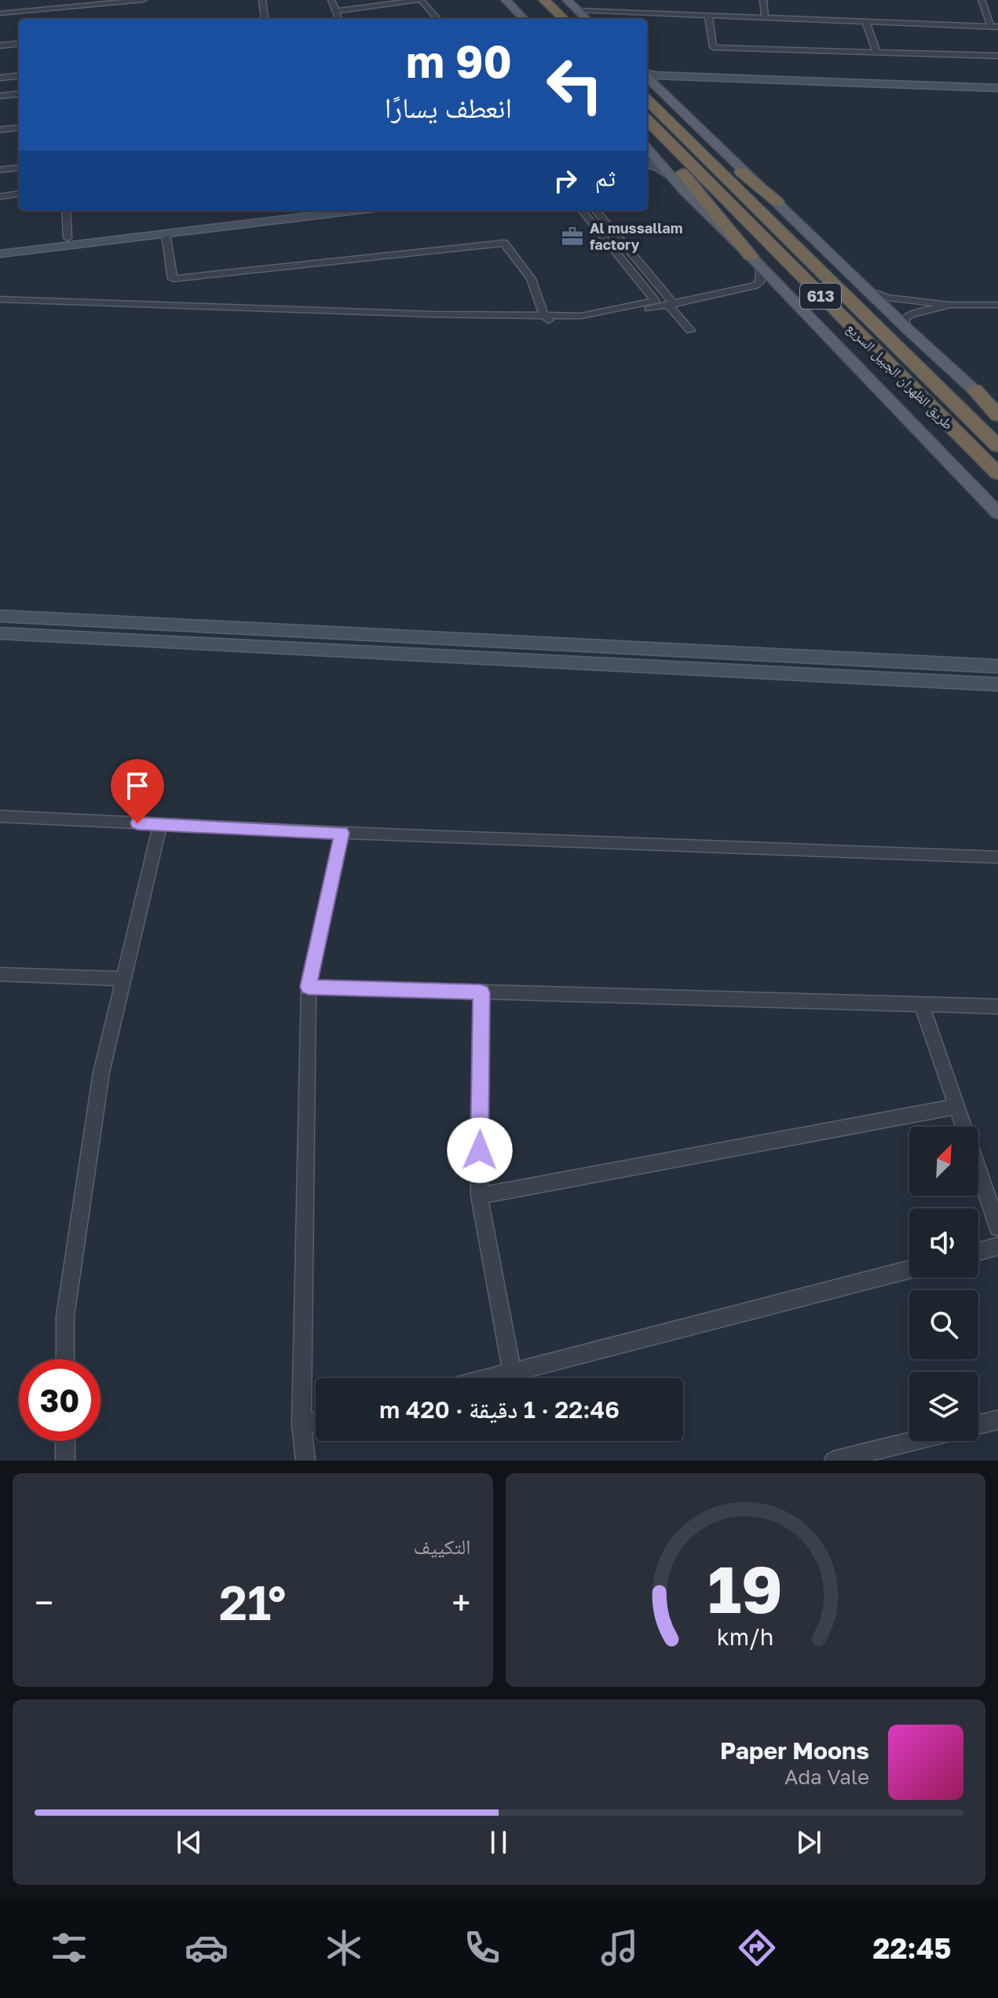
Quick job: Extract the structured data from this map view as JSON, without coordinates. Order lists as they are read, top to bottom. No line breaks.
{"streets":{"highway":["613","طريق الظهران الجبيل السريع"]},"places":{"office":["Al mussallam factory"]},"north":"top right","page":{"turn":["90 m","انعطف يسارًا"],"then":"ثم","limit":"30","trip":"22:46 · 1 دقيقة · 420 m","tile":"التكييف","heat":["−","21°","+"],"song":["Paper Moons","Ada Vale"],"tabs":"22:45","gauge":["19","km/h"]}}
